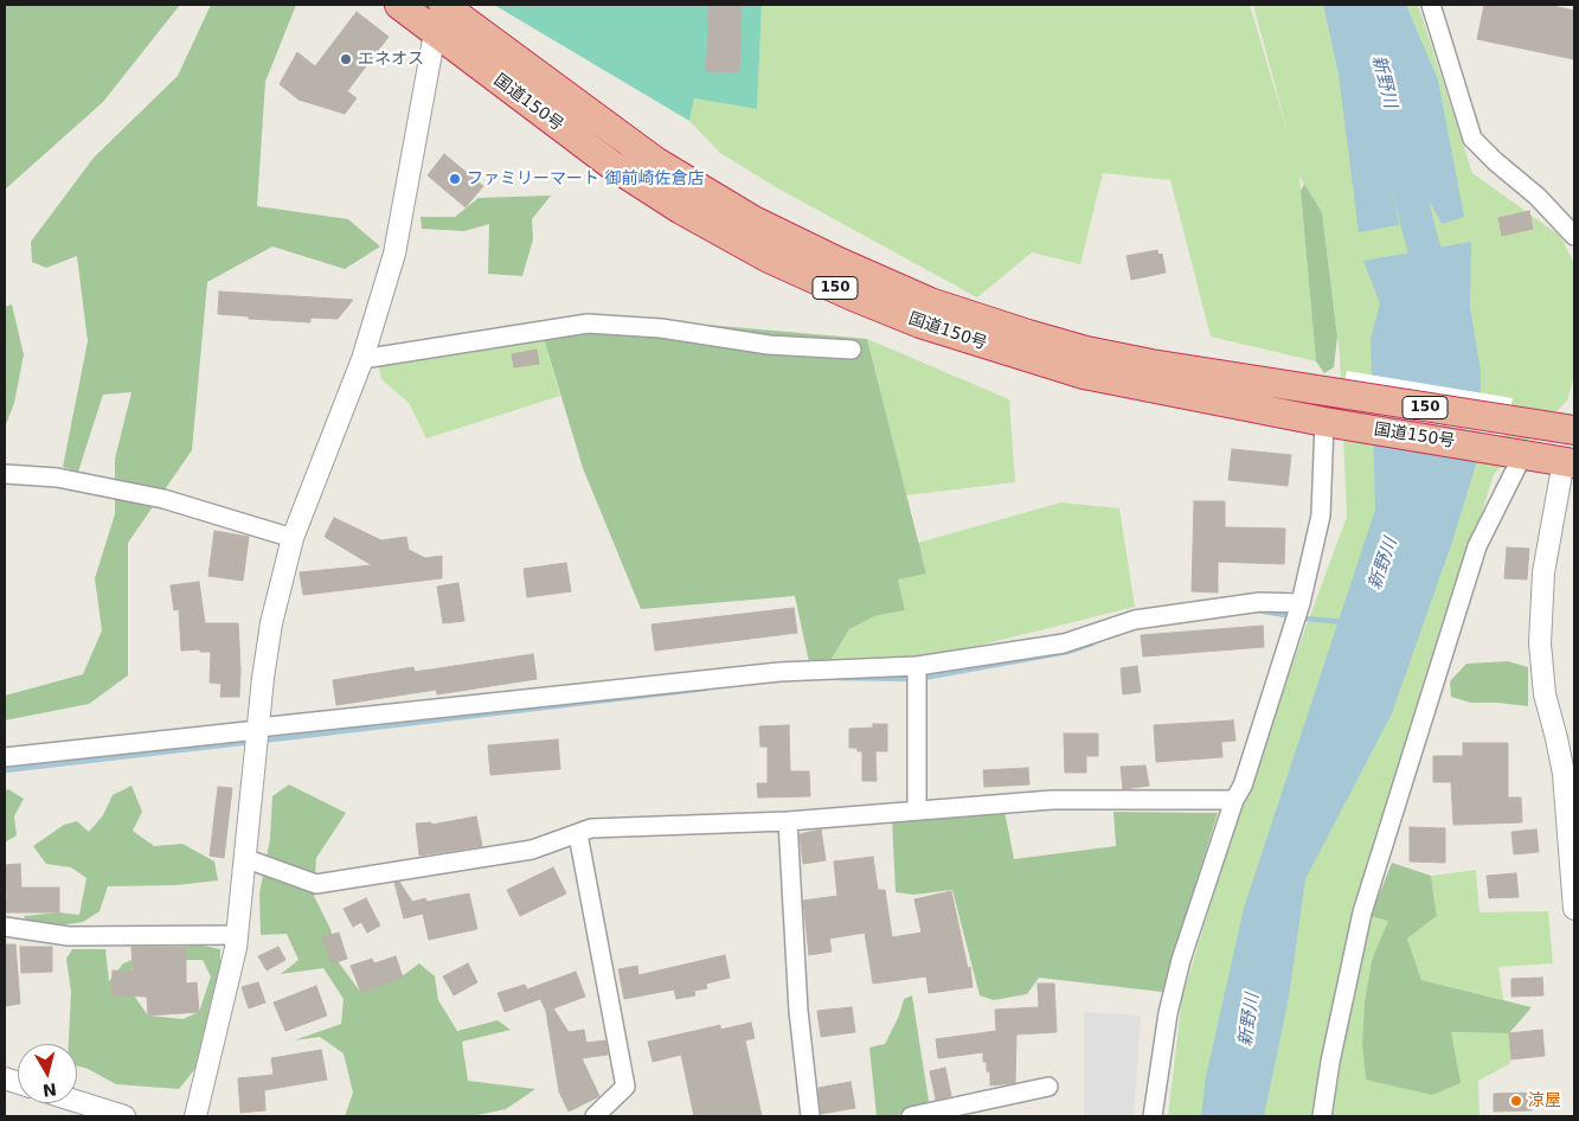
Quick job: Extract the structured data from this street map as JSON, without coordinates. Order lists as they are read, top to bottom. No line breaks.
{"streets":{"highway":["国道150号","150"]},"water":["新野川"],"places":["エネオス","ファミリーマート 御前崎佐倉店","涼屋"],"north":"bottom"}
